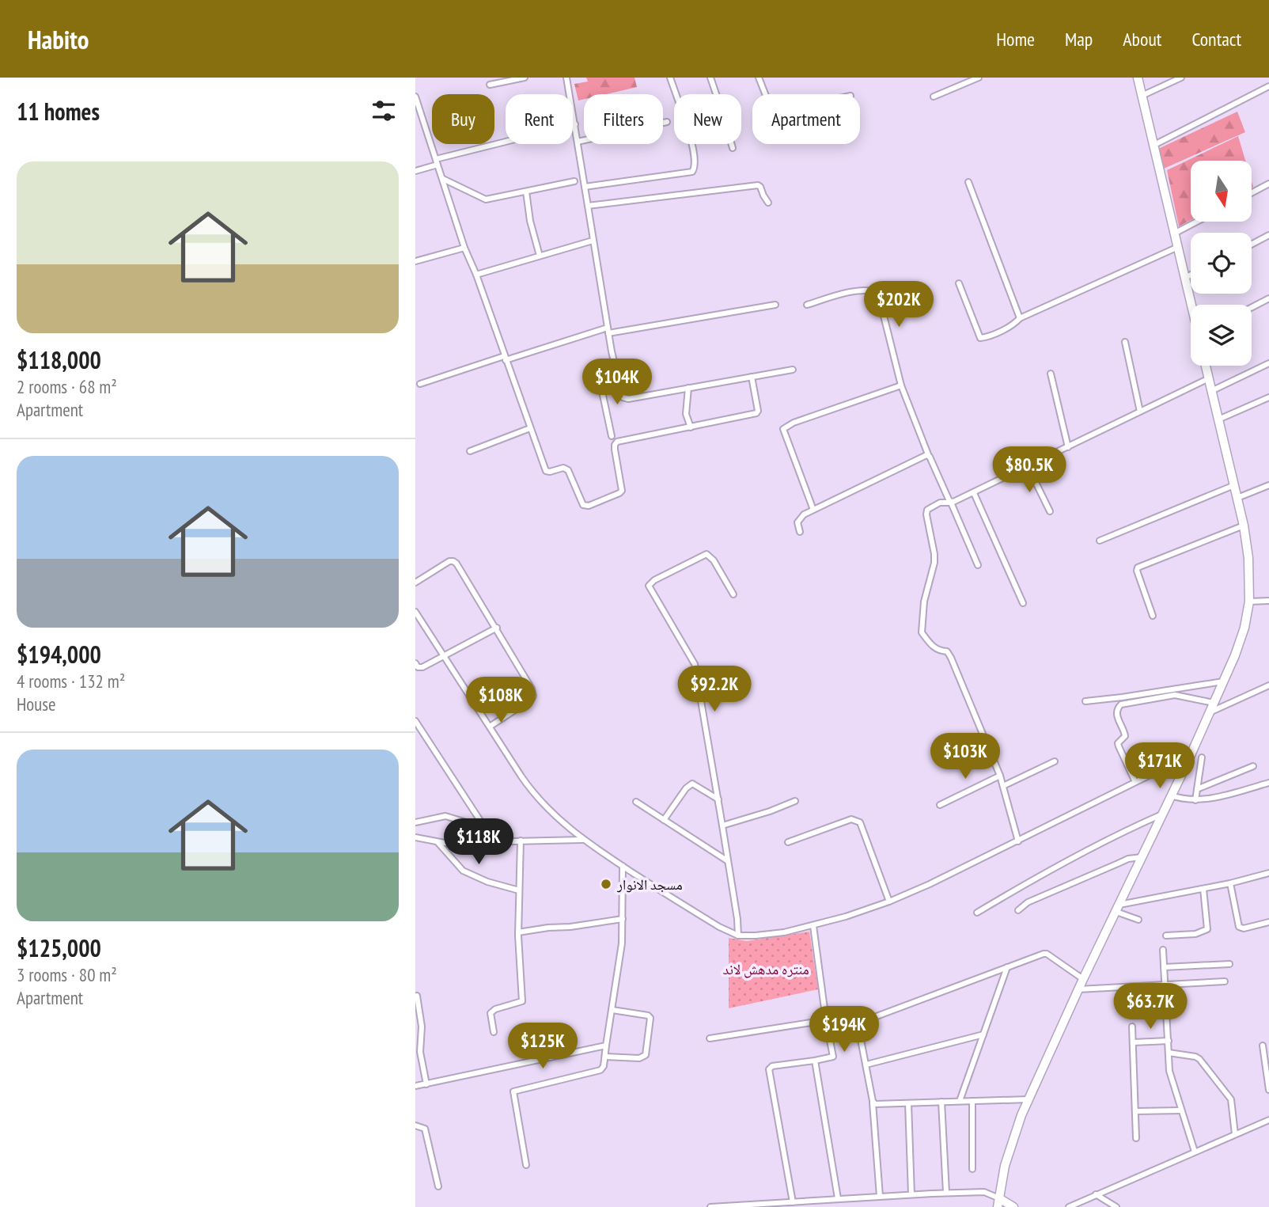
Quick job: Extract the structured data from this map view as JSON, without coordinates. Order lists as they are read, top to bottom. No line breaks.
{"parks":["منتره مدهش لاند"],"places":["مسجد الانوار"],"north":"bottom","page":{"header":"Habito","nav":["Home","Map","About","Contact"],"heading":"11 homes","chip":["Buy","Rent","Filters","New","Apartment"],"list":[{"name":"$118,000","note":"2 rooms · 68 m² · Apartment"},{"name":"$194,000","note":"4 rooms · 132 m² · House"},{"name":"$125,000","note":"3 rooms · 80 m² · Apartment"}],"price":["$202K","$104K","$80.5K","$92.2K","$108K","$103K","$171K","$118K","$63.7K","$194K","$125K"]}}
